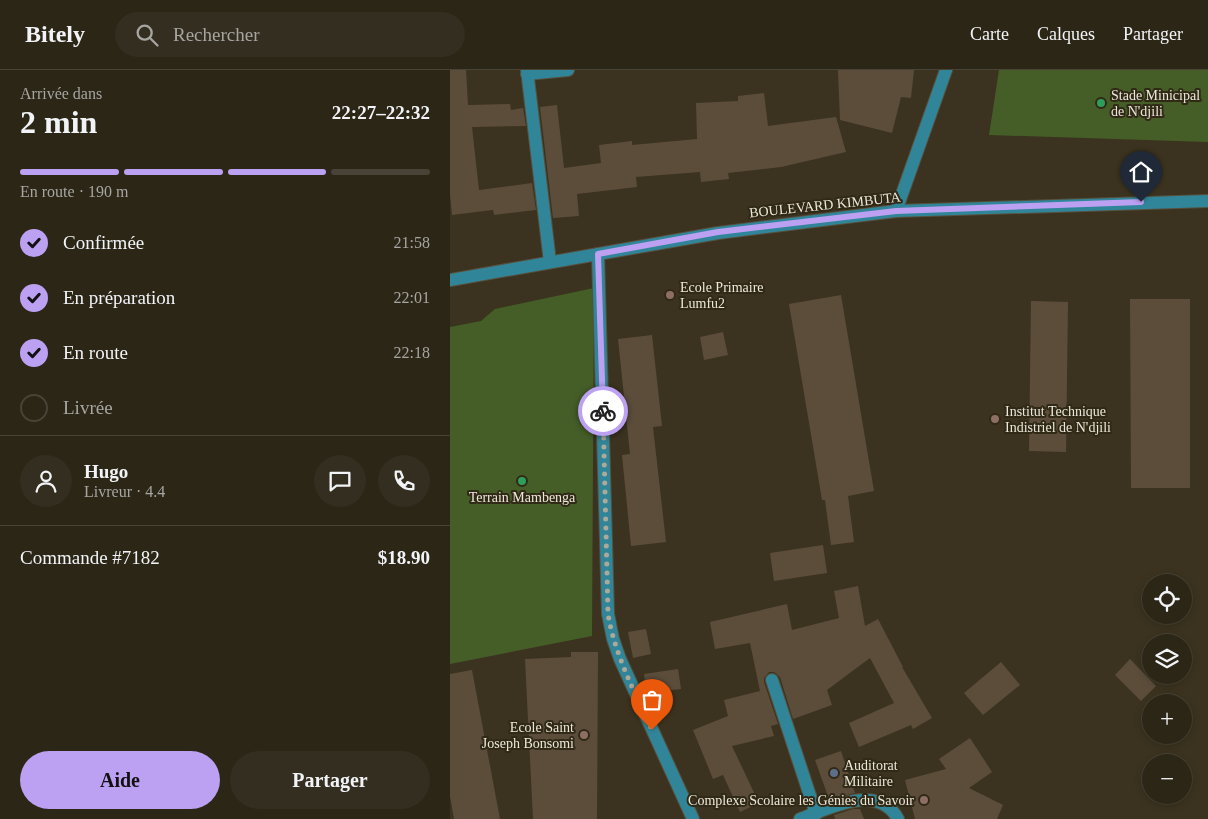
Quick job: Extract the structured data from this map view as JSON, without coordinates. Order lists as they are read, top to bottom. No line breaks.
{"streets":{"street":["BOULEVARD KIMBUTA"]},"places":["Stade Minicipal de N'djili","Ecole Primaire Lumfu2","Institut Technique Indistriel de N'djili","Terrain Mambenga","Ecole Saint Joseph Bonsomi","Auditorat Militaire","Complexe Scolaire les Génies du Savoir"],"page":{"header":"Bitely","search":"Rechercher","nav":["Carte","Calques","Partager"],"heading":["2 min","Arrivée dans","22:27–22:32"],"panel":["Hugo","Livreur · 4.4","Commande #7182","$18.90"],"bar":"En route · 190 m","list":[["Confirmée","21:58"],["En préparation","22:01"],["En route","22:18"],"Livrée"],"map_buttons":["+","−"],"buttons":["Aide","Partager"]}}
